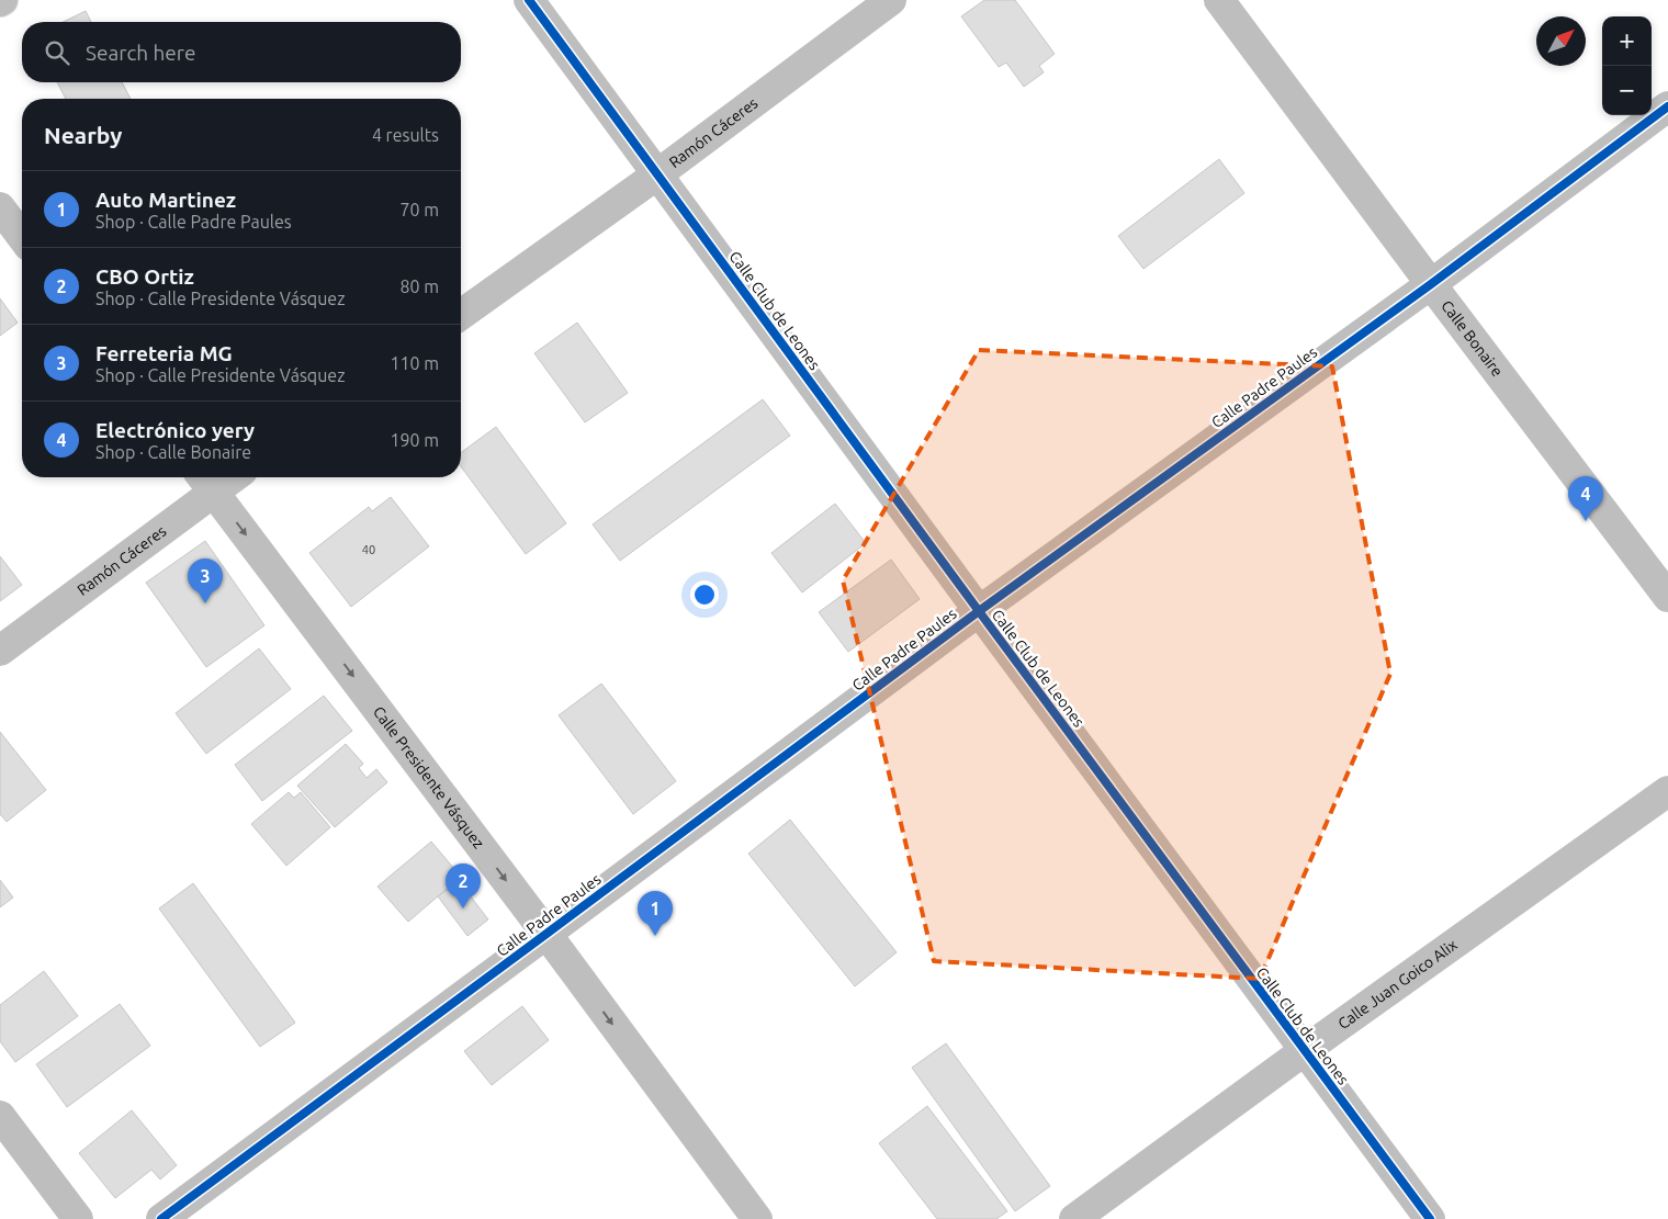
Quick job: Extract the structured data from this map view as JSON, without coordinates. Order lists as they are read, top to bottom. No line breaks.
{"streets":{"street":["Ramón Cáceres","Calle Club de Leones","Calle Bonaire","Calle Padre Paules","Calle Presidente Vásquez","Calle Juan Goico Alix"]},"crossings":[["Ramón Cáceres","Calle Club de Leones"],["Ramón Cáceres","Calle Presidente Vásquez"],["Calle Club de Leones","Calle Padre Paules"],["Calle Club de Leones","Calle Juan Goico Alix"],["Calle Bonaire","Calle Padre Paules"],["Calle Padre Paules","Calle Presidente Vásquez"]],"one_way":["Calle Presidente Vásquez"],"house_numbers":["40"],"north":"top right","page":{"map_buttons":["+","−"],"search":"Search here","heading":["Nearby","4 results"],"list":[{"mark":"1","name":"Auto Martinez","note":"Shop · Calle Padre Paules","value":"70 m"},{"mark":"2","name":"CBO Ortiz","note":"Shop · Calle Presidente Vásquez","value":"80 m"},{"mark":"3","name":"Ferreteria MG","note":"Shop · Calle Presidente Vásquez","value":"110 m"},{"mark":"4","name":"Electrónico yery","note":"Shop · Calle Bonaire","value":"190 m"}],"pins":["4","3","2","1"]}}
